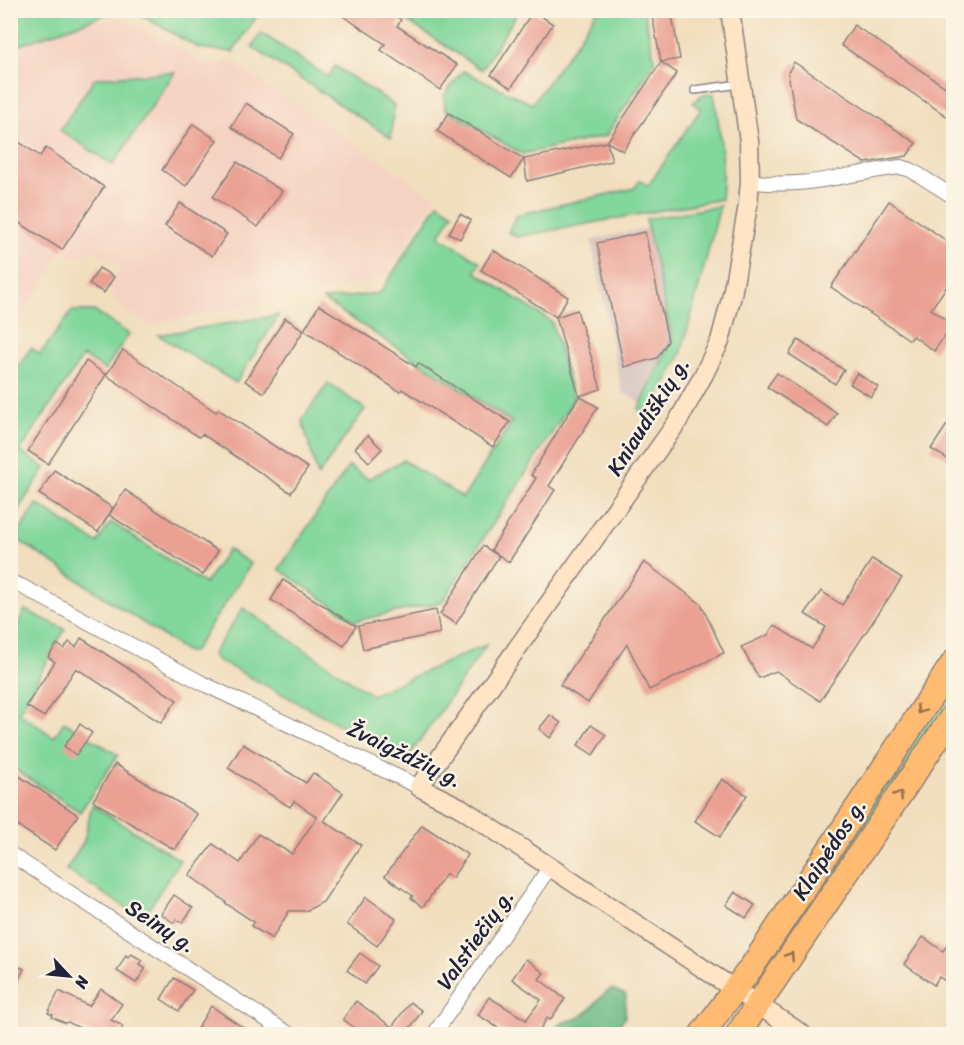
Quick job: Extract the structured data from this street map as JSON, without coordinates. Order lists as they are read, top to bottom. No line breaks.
{"streets":{"highway":["Klaipėdos g."],"main road":["Kniaudiškių g.","Žvaigždžių g."],"street":["Seinų g.","Valstiečių g."]},"crossings":[["Kniaudiškių g.","Žvaigždžių g."],["Žvaigždžių g.","Klaipėdos g."],["Žvaigždžių g.","Valstiečių g."]],"north":"bottom right"}
